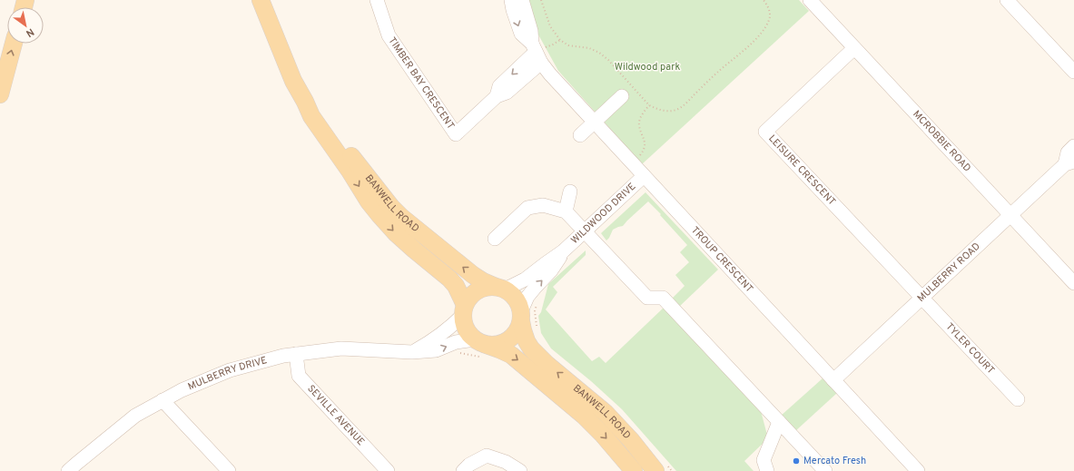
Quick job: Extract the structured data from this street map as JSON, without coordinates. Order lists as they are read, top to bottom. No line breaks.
{"streets":{"main road":["BANWELL ROAD"],"street":["TIMBER BAY CRESCENT","MCROBBIE ROAD","LEISURE CRESCENT","WILDWOOD DRIVE","TROUP CRESCENT","MULBERRY ROAD","TYLER COURT","MULBERRY DRIVE","SEVILLE AVENUE"]},"crossings":[["TIMBER BAY CRESCENT","TROUP CRESCENT"],["MCROBBIE ROAD","LEISURE CRESCENT"],["MCROBBIE ROAD","MULBERRY ROAD"],["LEISURE CRESCENT","MULBERRY ROAD"],["LEISURE CRESCENT","TYLER COURT"],["BANWELL ROAD","WILDWOOD DRIVE"],["BANWELL ROAD","MULBERRY DRIVE"],["WILDWOOD DRIVE","TROUP CRESCENT"],["WILDWOOD DRIVE","MULBERRY DRIVE"],["TROUP CRESCENT","MULBERRY ROAD"],["MULBERRY ROAD","TYLER COURT"],["MULBERRY DRIVE","SEVILLE AVENUE"]],"parks":["Wildwood park"],"places":["Mercato Fresh"],"north":"bottom right"}
